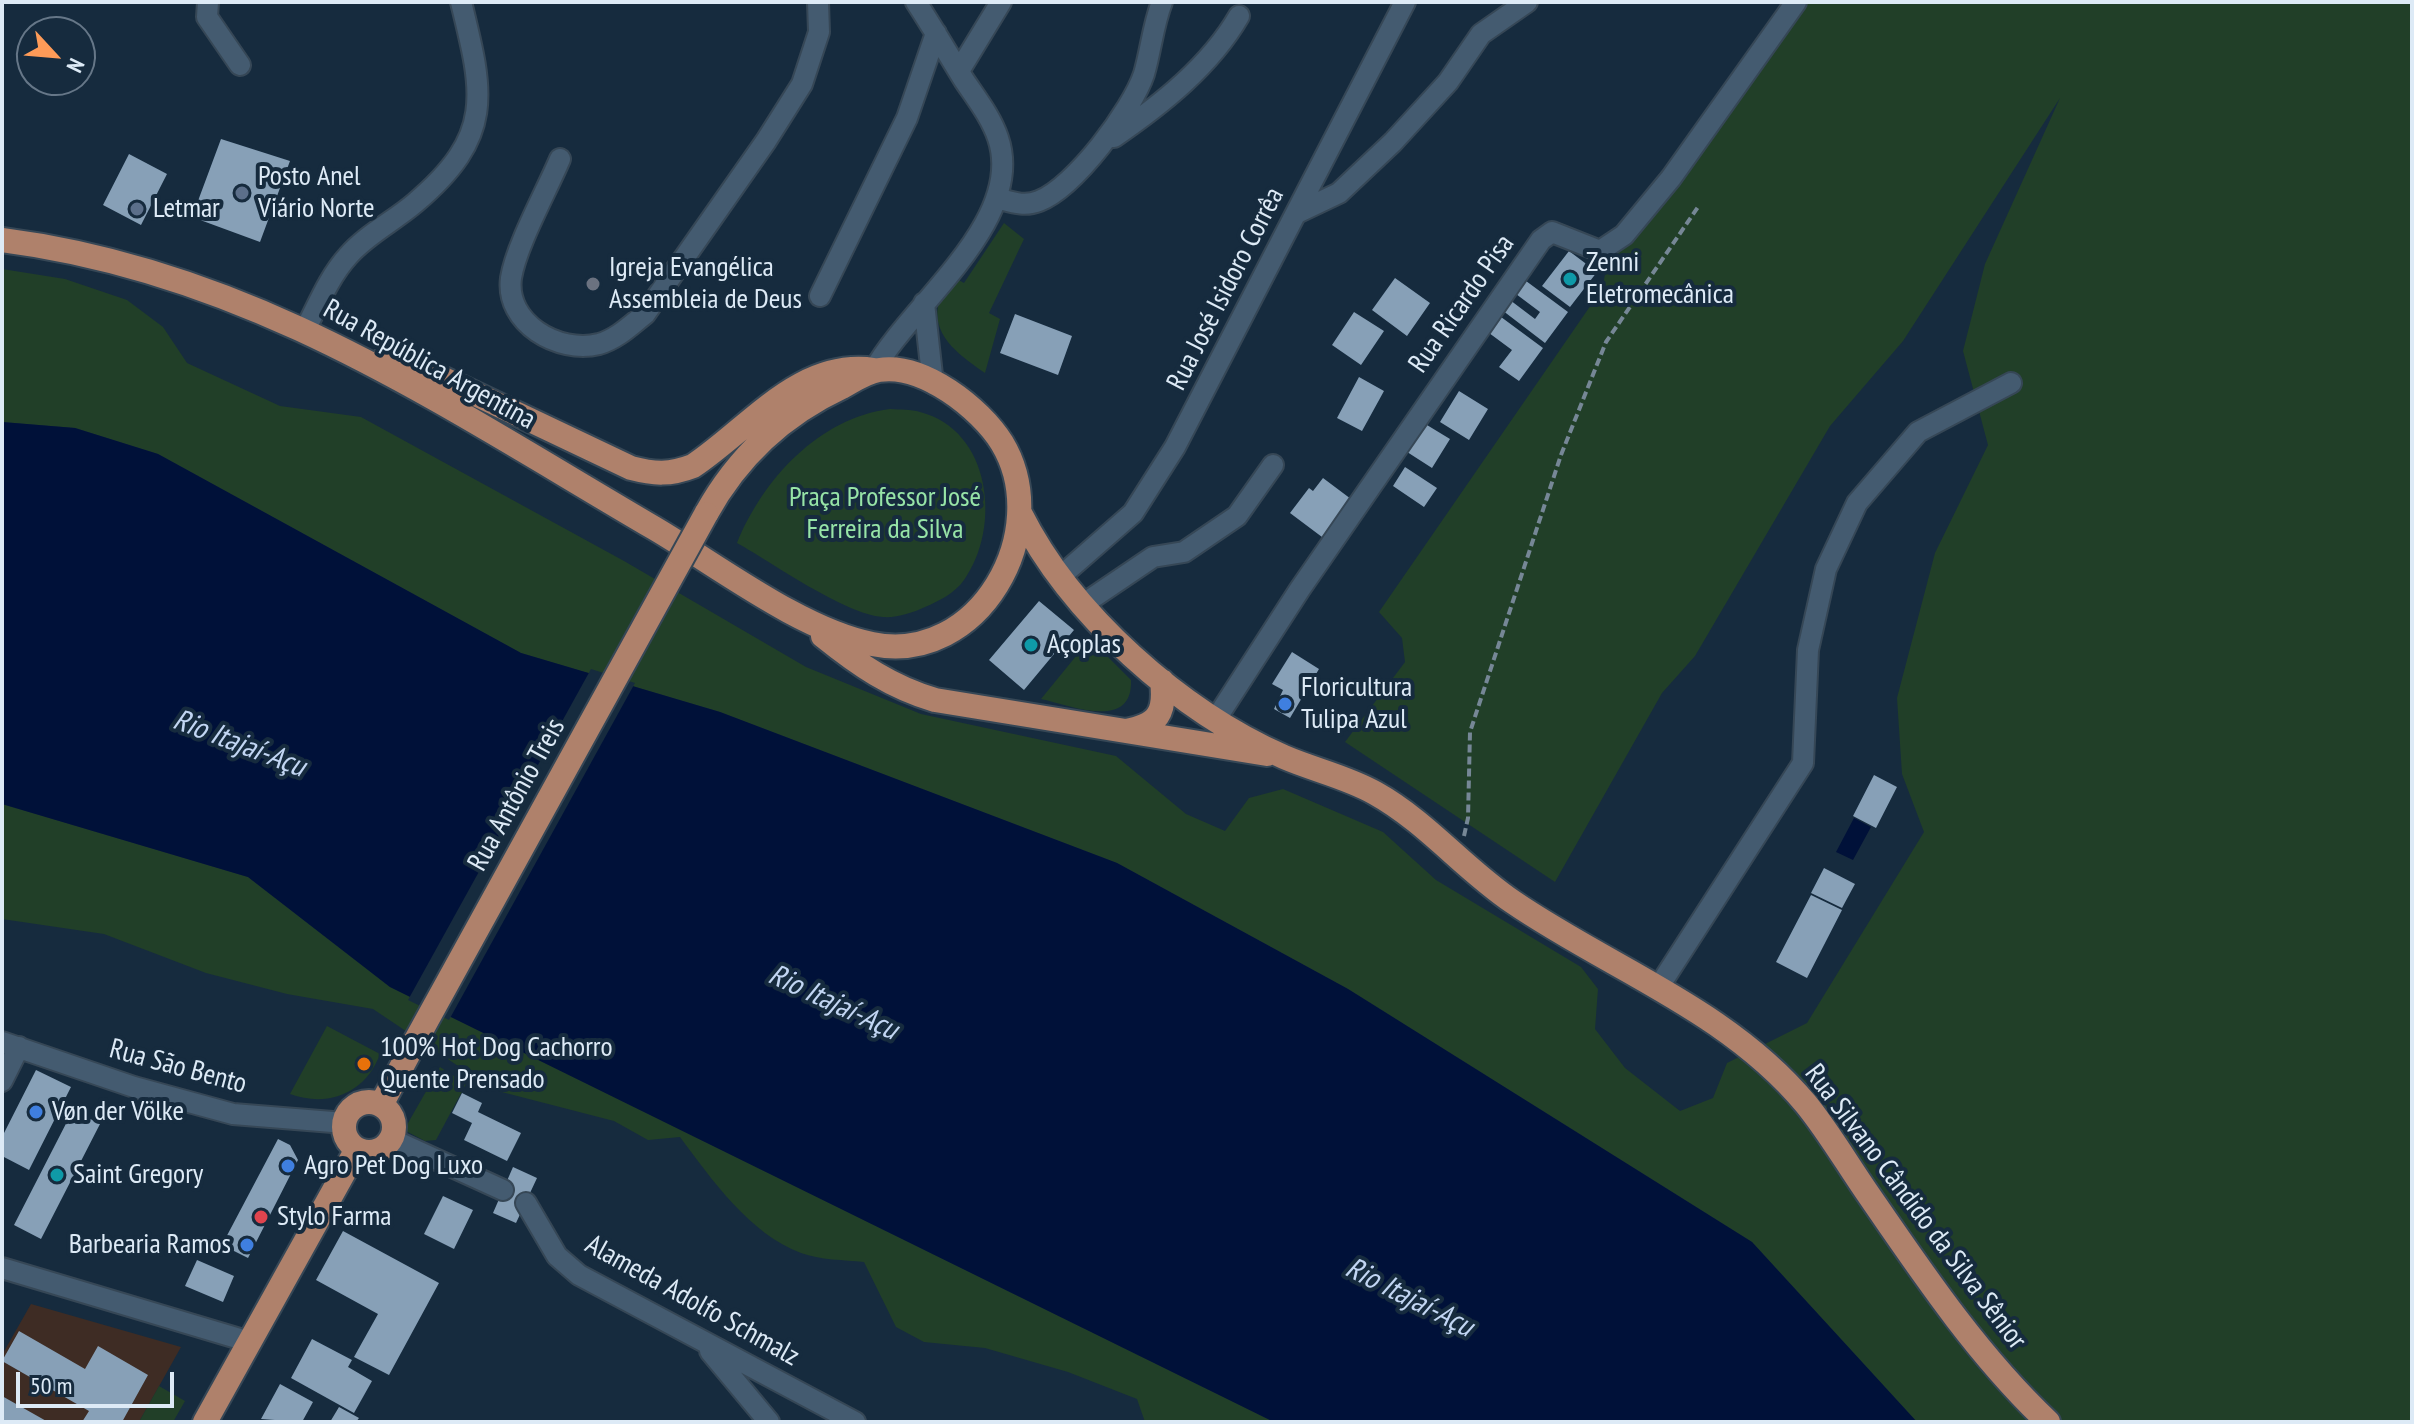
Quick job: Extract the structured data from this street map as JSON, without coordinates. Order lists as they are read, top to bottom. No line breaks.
{"streets":{"main road":["Rua República Argentina","Rua Antônio Treis","Rua Silvano Cândido da Silva Sênior"],"street":["Rua José Isidoro Corrêa","Rua Ricardo Pisa","Rua São Bento","Alameda Adolfo Schmalz"]},"crossings":[["Rua José Isidoro Corrêa","Rua Silvano Cândido da Silva Sênior"],["Rua Ricardo Pisa","Rua Silvano Cândido da Silva Sênior"],["Rua República Argentina","Rua Silvano Cândido da Silva Sênior"],["Rua Antônio Treis","Rua São Bento"]],"water":["Rio Itajaí-Açu"],"parks":["Praça Professor José Ferreira da Silva"],"places":["Posto Anel Viário Norte","Letmar","Zenni Eletromecânica","Igreja Evangélica Assembleia de Deus","Açoplas","Floricultura Tulipa Azul","100% Hot Dog Cachorro Quente Prensado","Vøn der Völke","Agro Pet Dog Luxo","Saint Gregory","Stylo Farma","Barbearia Ramos"],"scale_bar":"50 m","north":"bottom right"}
